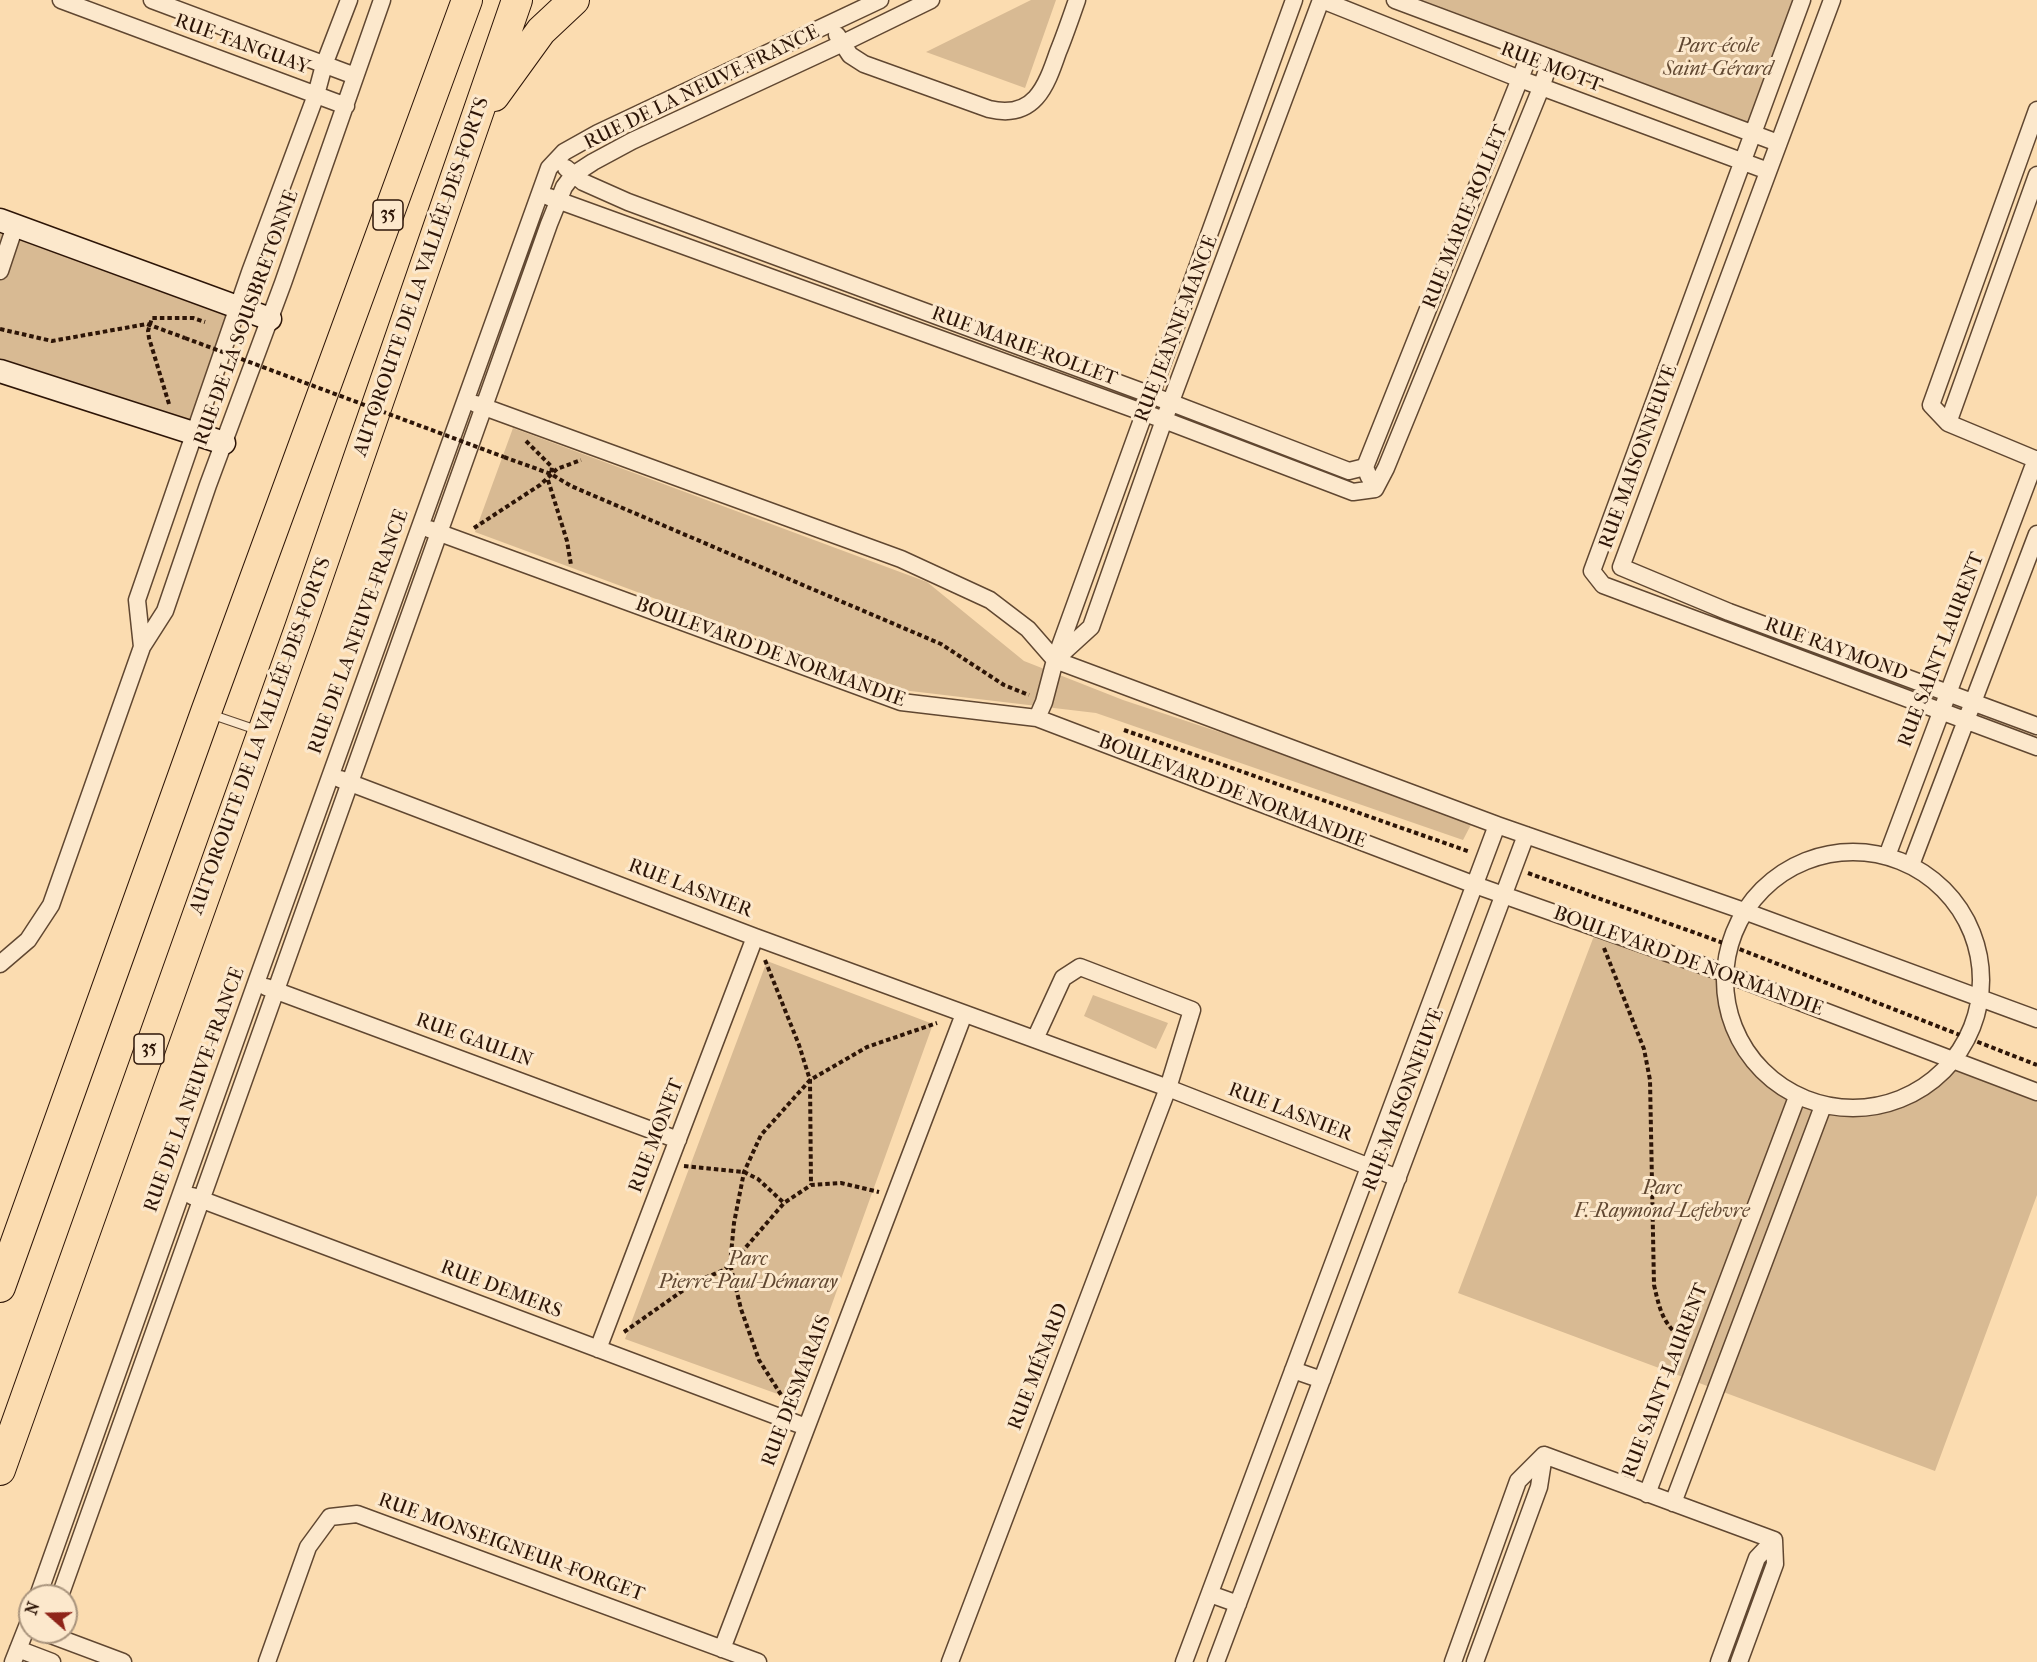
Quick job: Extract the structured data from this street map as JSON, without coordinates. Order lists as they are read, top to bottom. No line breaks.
{"streets":{"highway":["35","AUTOROUTE DE LA VALLÉE-DES-FORTS"],"street":["RUE TANGUAY","RUE MOTT","RUE DE LA NEUVE-FRANCE","RUE MARIE-ROLLET","RUE DE LA SOUSBRETONNE","RUE JEANNE-MANCE","RUE MAISONNEUVE","RUE RAYMOND","RUE SAINT-LAURENT","BOULEVARD DE NORMANDIE","RUE LASNIER","RUE GAULIN","RUE MONET","RUE DEMERS","RUE MÉNARD","RUE DESMARAIS","RUE MONSEIGNEUR-FORGET"]},"crossings":[["RUE TANGUAY","RUE DE LA SOUSBRETONNE"],["RUE MOTT","RUE MARIE-ROLLET"],["RUE MOTT","RUE JEANNE-MANCE"],["RUE MOTT","RUE MAISONNEUVE"],["RUE DE LA NEUVE-FRANCE","RUE MARIE-ROLLET"],["RUE DE LA NEUVE-FRANCE","BOULEVARD DE NORMANDIE"],["RUE DE LA NEUVE-FRANCE","RUE LASNIER"],["RUE DE LA NEUVE-FRANCE","RUE GAULIN"],["RUE DE LA NEUVE-FRANCE","RUE DEMERS"],["RUE MARIE-ROLLET","RUE JEANNE-MANCE"],["RUE JEANNE-MANCE","BOULEVARD DE NORMANDIE"],["RUE MAISONNEUVE","RUE RAYMOND"],["RUE MAISONNEUVE","BOULEVARD DE NORMANDIE"],["RUE MAISONNEUVE","RUE LASNIER"],["RUE RAYMOND","RUE SAINT-LAURENT"],["RUE LASNIER","RUE MONET"],["RUE LASNIER","RUE MÉNARD"],["RUE LASNIER","RUE DESMARAIS"],["RUE GAULIN","RUE MONET"],["RUE MONET","RUE DEMERS"],["RUE DEMERS","RUE DESMARAIS"],["RUE DESMARAIS","RUE MONSEIGNEUR-FORGET"]],"parks":["Parc-école Saint-Gérard","Parc F.-Raymond-Lefebvre","Parc Pierre-Paul-Démaray"],"north":"left"}
